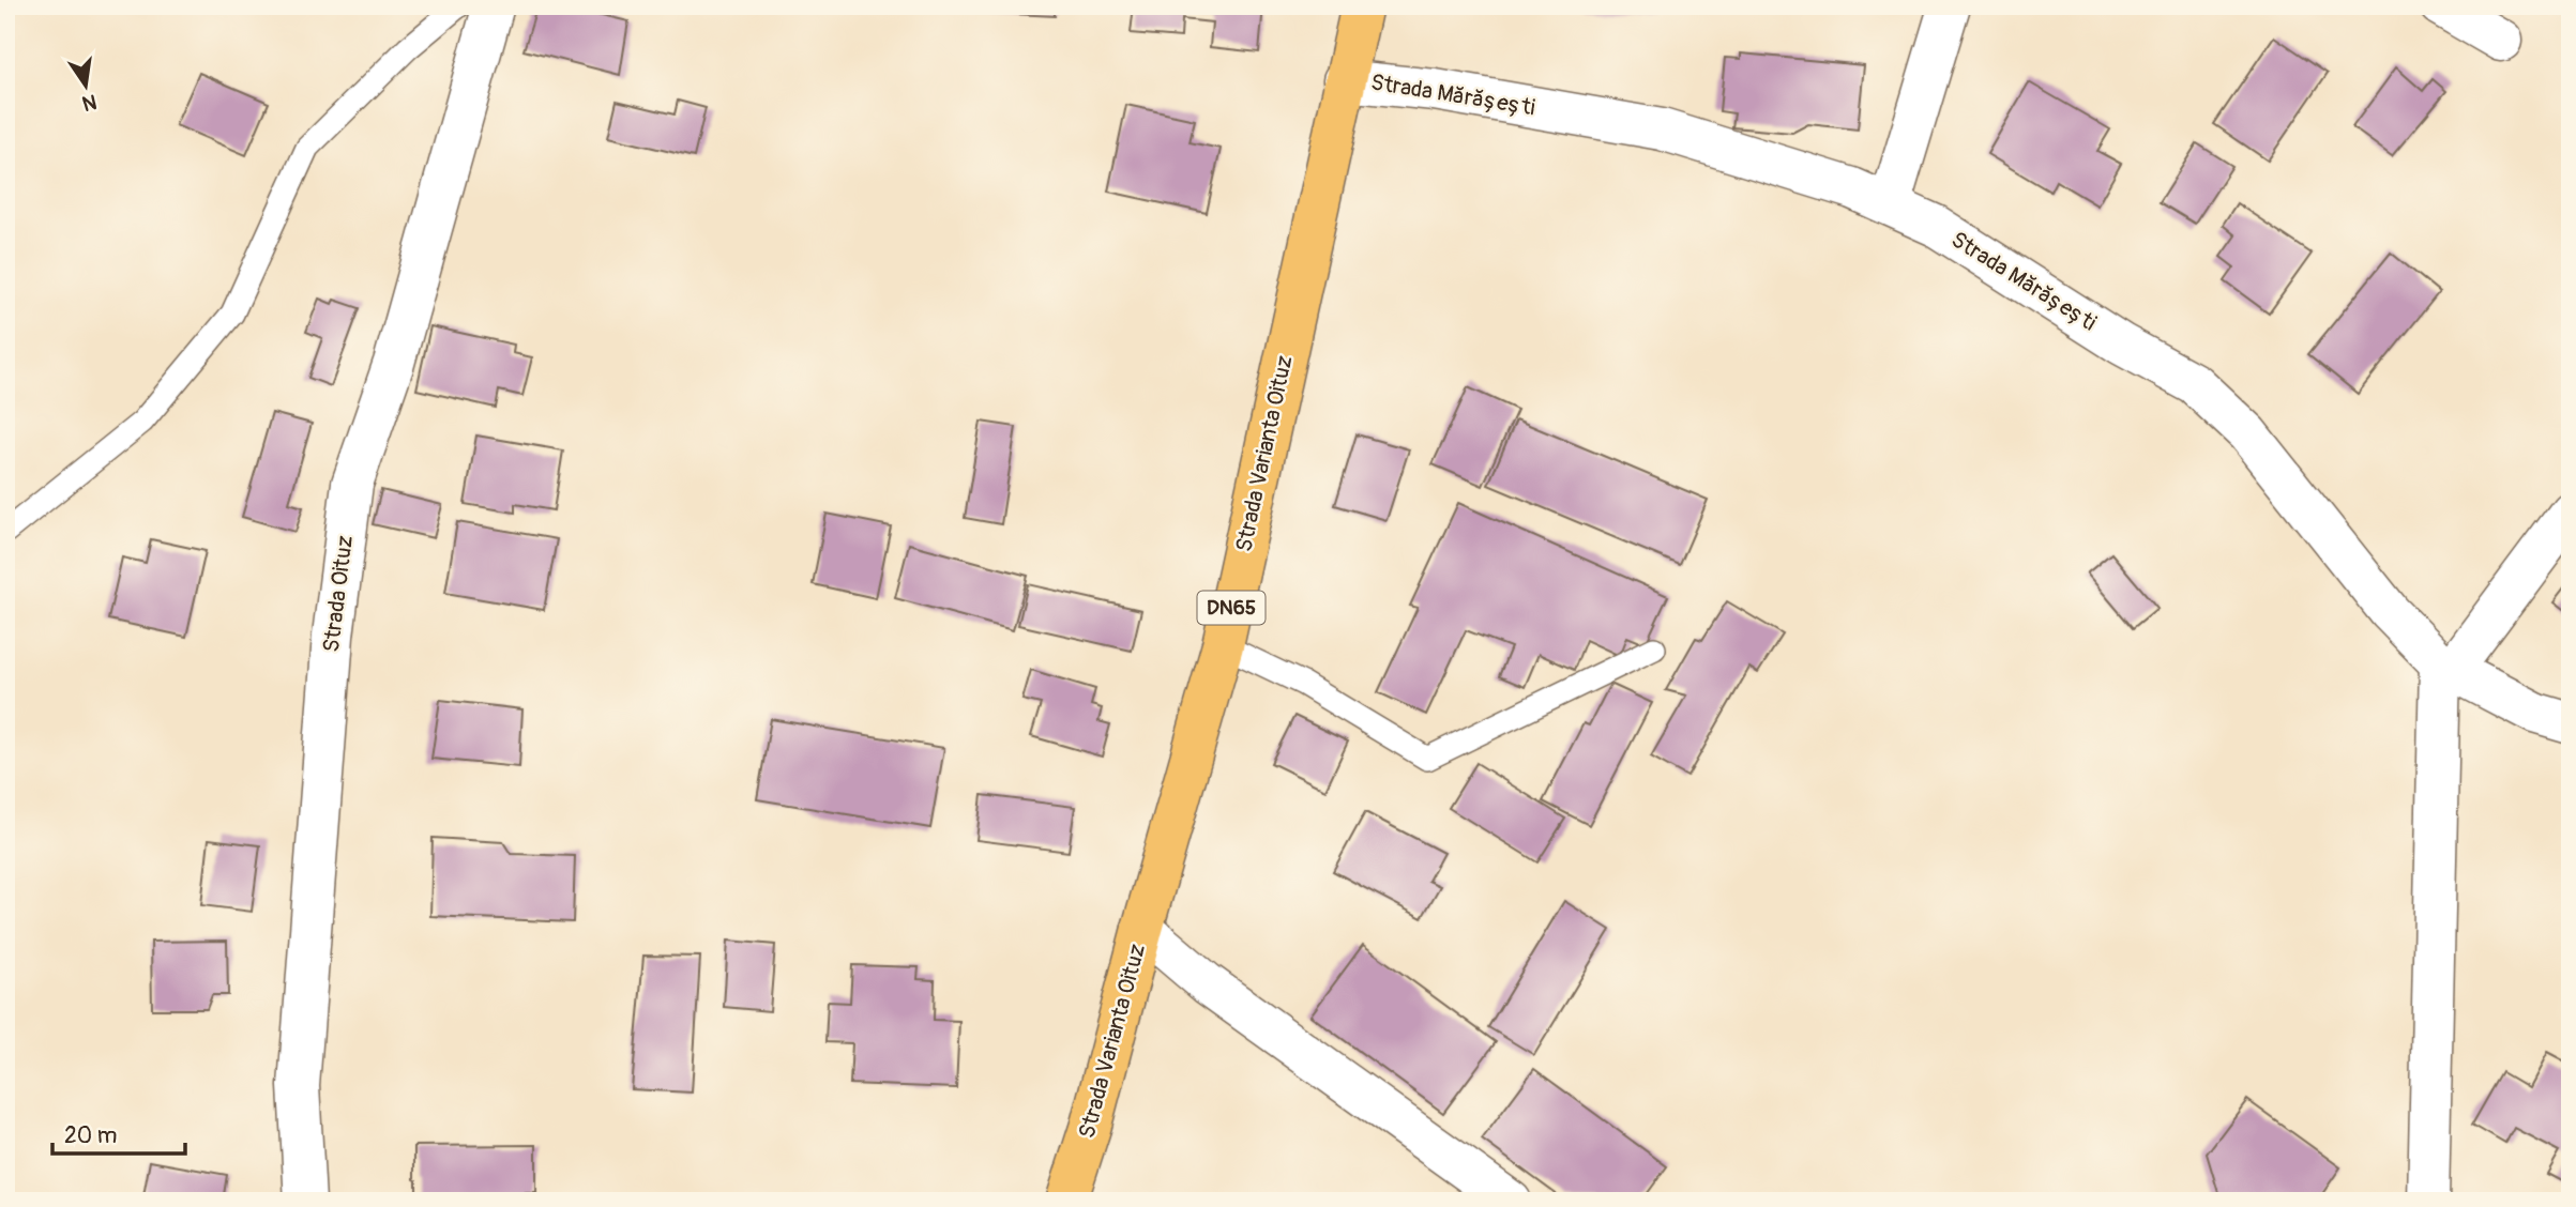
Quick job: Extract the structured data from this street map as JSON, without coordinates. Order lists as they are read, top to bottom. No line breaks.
{"streets":{"main road":["Strada Varianta Oituz","DN65"],"street":["Strada Mărășești","Strada Oituz"]},"crossings":[["Strada Mărășești","Strada Varianta Oituz"]],"scale_bar":"20 m","north":"bottom"}
